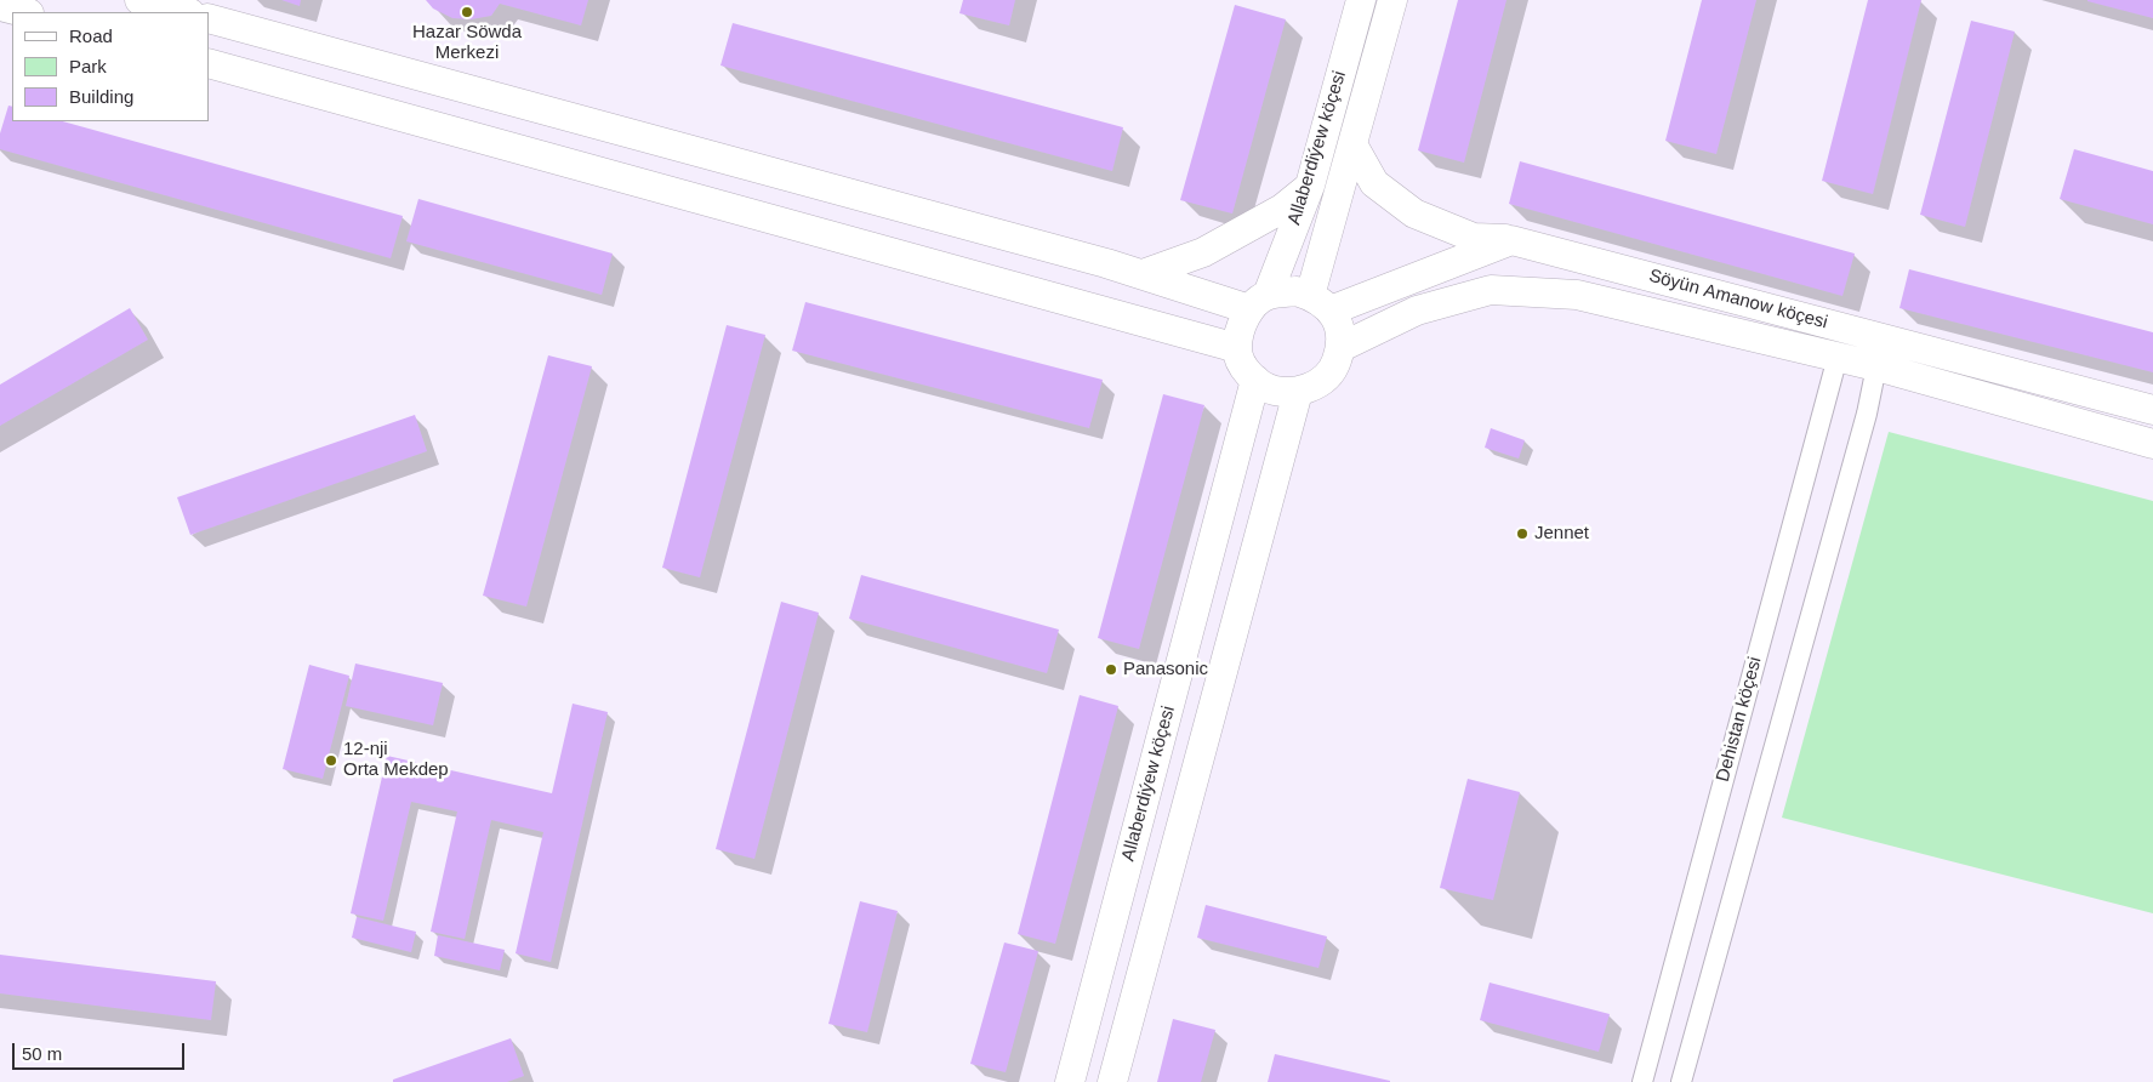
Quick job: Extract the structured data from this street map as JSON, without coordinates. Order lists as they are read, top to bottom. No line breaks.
{"streets":{"street":["Allaberdiýew köçesi","Söyün Amanow köçesi","Dehistan köçesi"]},"crossings":[["Allaberdiýew köçesi","Söyün Amanow köçesi"],["Söyün Amanow köçesi","Dehistan köçesi"]],"places":["Hazar Söwda Merkezi","Jennet","Panasonic","12-nji Orta Mekdep"],"legend":["Road","Park","Building"],"scale_bar":"50 m"}
